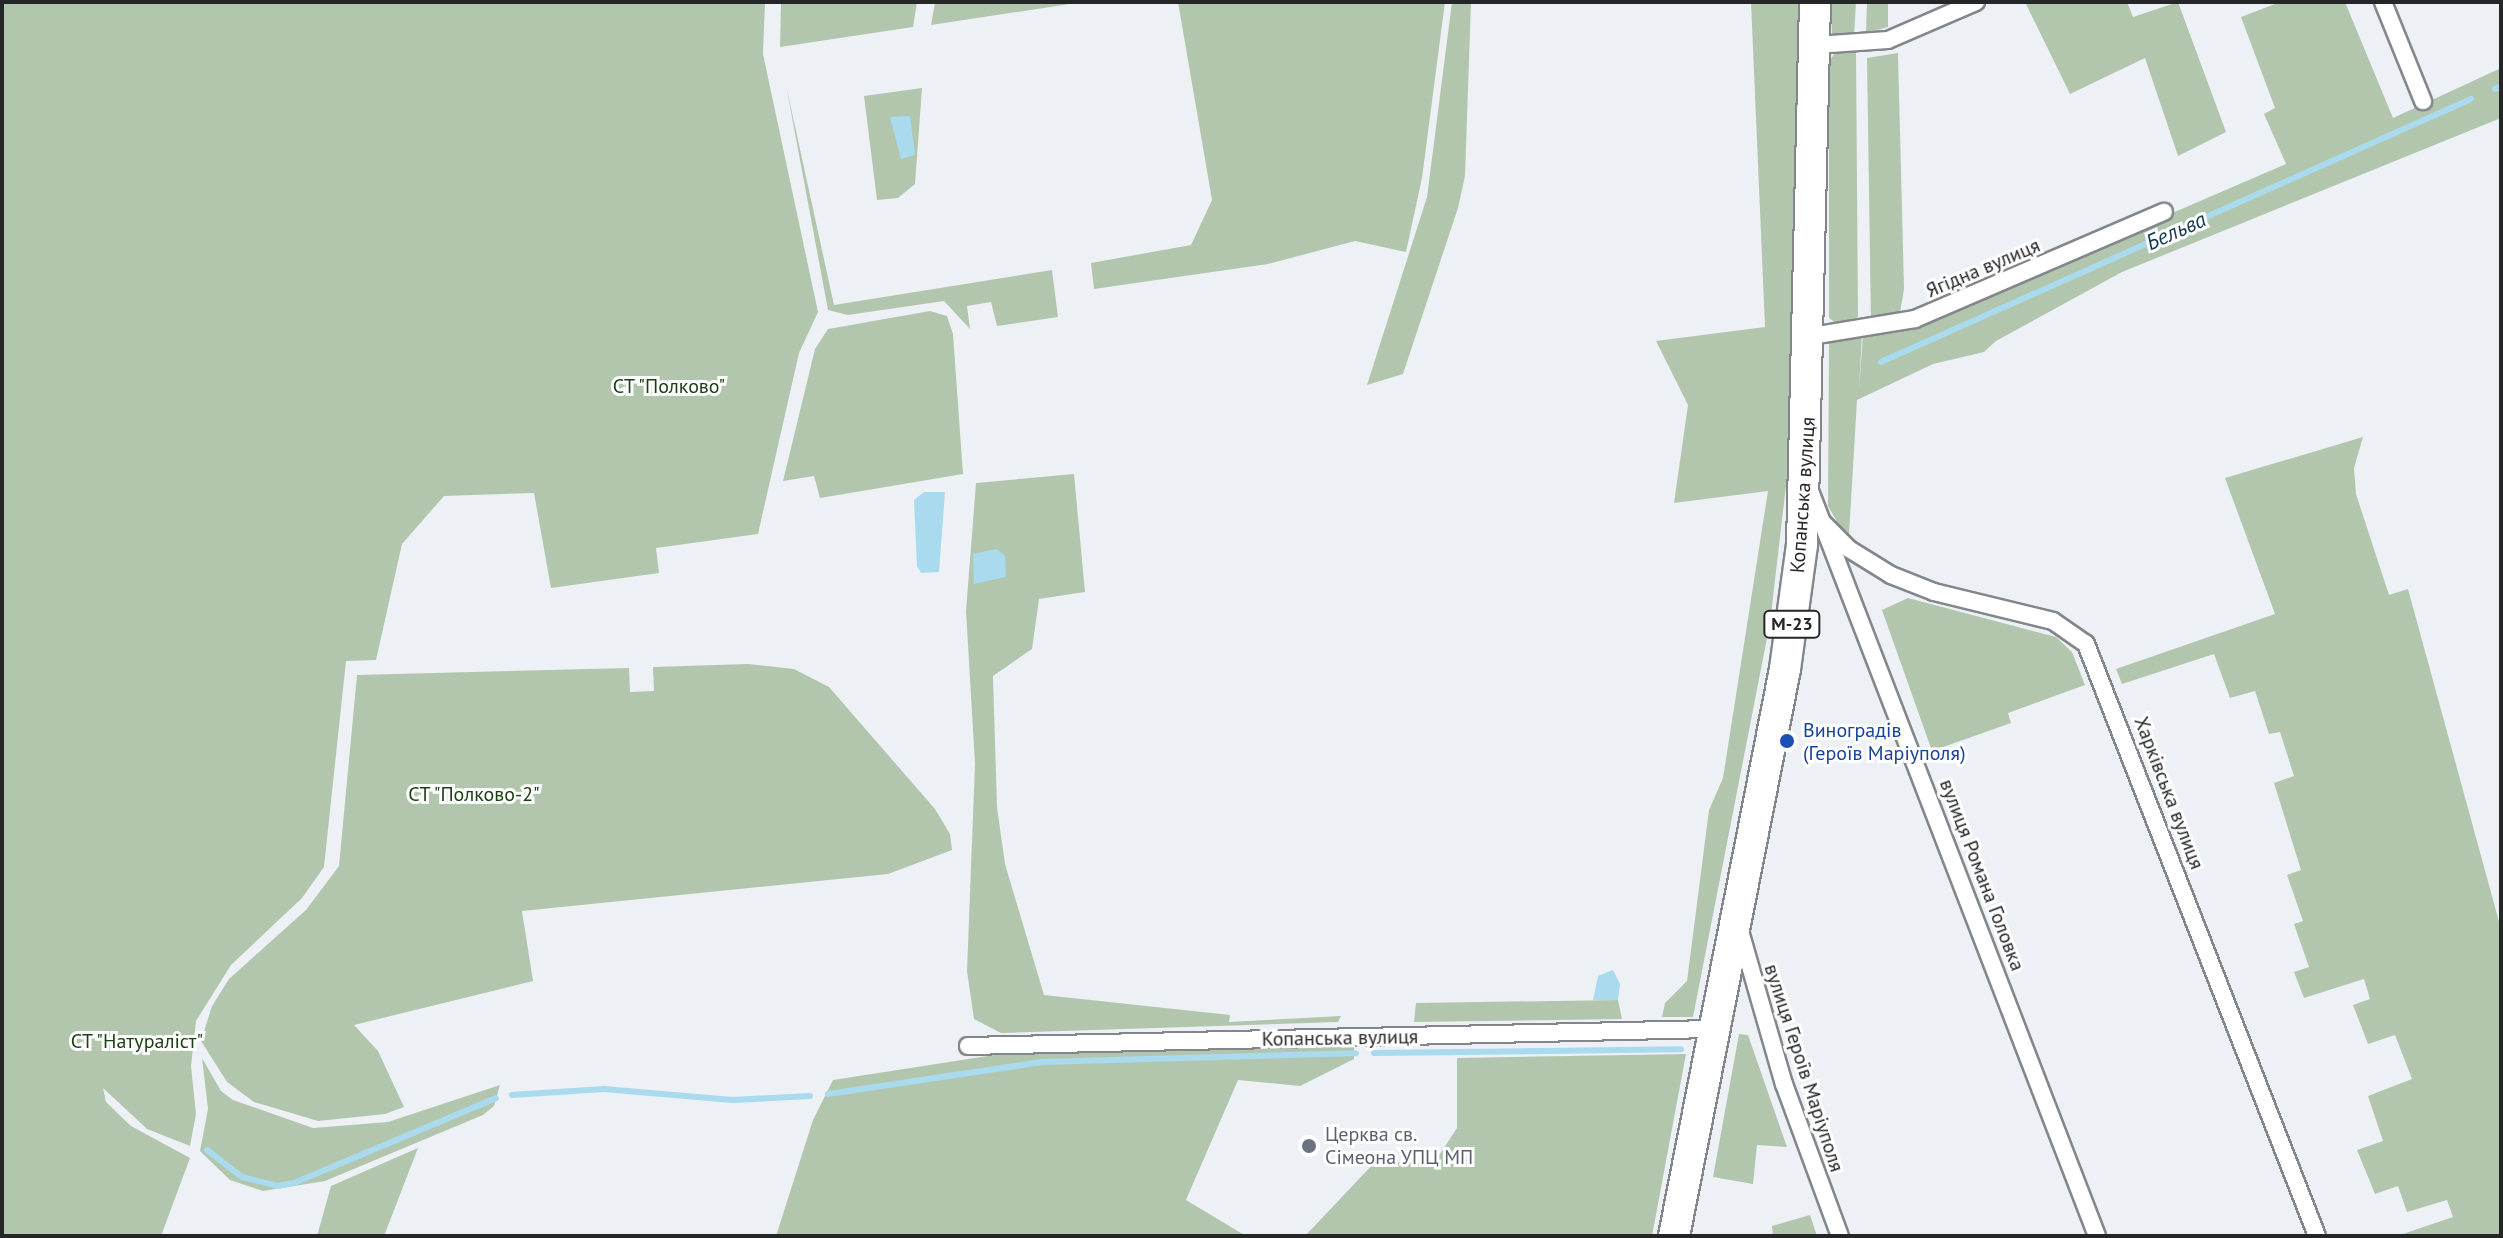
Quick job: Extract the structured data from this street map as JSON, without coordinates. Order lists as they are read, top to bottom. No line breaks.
{"streets":{"highway":["Копанська вулиця","М-23"],"street":["Ягідна вулиця","Харківська вулиця","вулиця Романа Головка","вулиця Героїв Маріуполя"]},"crossings":[["Ягідна вулиця","Копанська вулиця"],["Копанська вулиця","вулиця Романа Головка"],["Копанська вулиця","вулиця Героїв Маріуполя"],["Харківська вулиця","вулиця Романа Головка"]],"water":["Бельва"],"parks":["СТ \"Полково\"","СТ \"Полково-2\"","СТ \"Натураліст\""],"places":["Виноградів (Героїв Маріуполя)","Церква св. Сімеона УПЦ МП"]}
